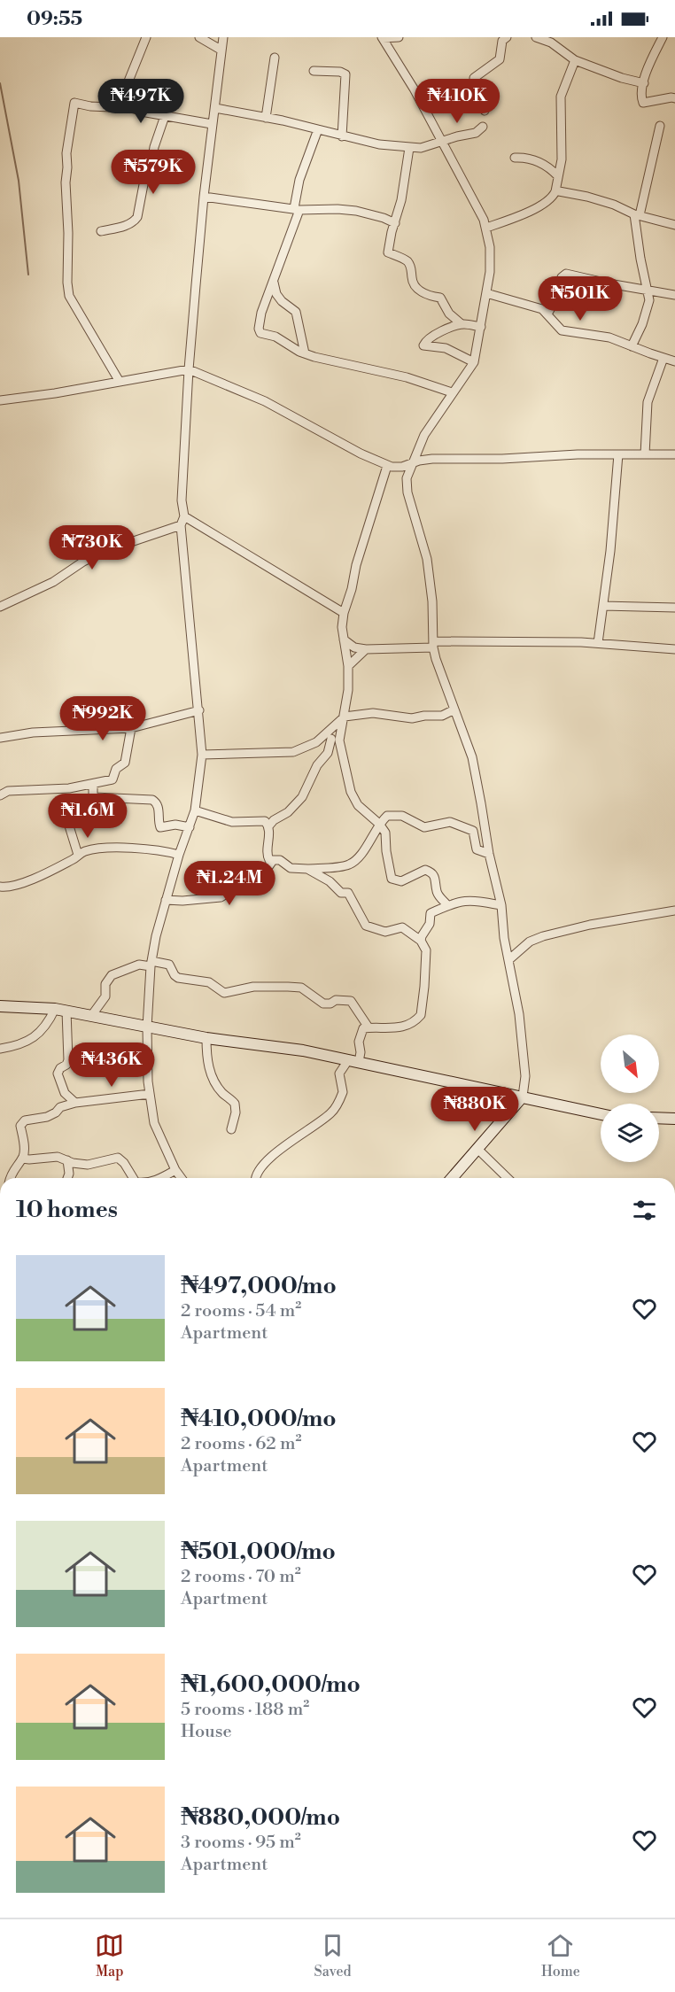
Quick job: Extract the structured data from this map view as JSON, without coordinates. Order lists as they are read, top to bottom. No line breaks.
{"north":"bottom right","page":{"status":"09:55","price":["₦497K","₦410K","₦579K","₦501K","₦730K","₦992K","₦1.6M","₦1.24M","₦436K","₦880K"],"heading":"10 homes","list":[{"name":"₦497,000/mo","note":"2 rooms · 54 m² · Apartment"},{"name":"₦410,000/mo","note":"2 rooms · 62 m² · Apartment"},{"name":"₦501,000/mo","note":"2 rooms · 70 m² · Apartment"},{"name":"₦1,600,000/mo","note":"5 rooms · 188 m² · House"},{"name":"₦880,000/mo","note":"3 rooms · 95 m² · Apartment"}],"tabs":["Map","Saved","Home"]}}
